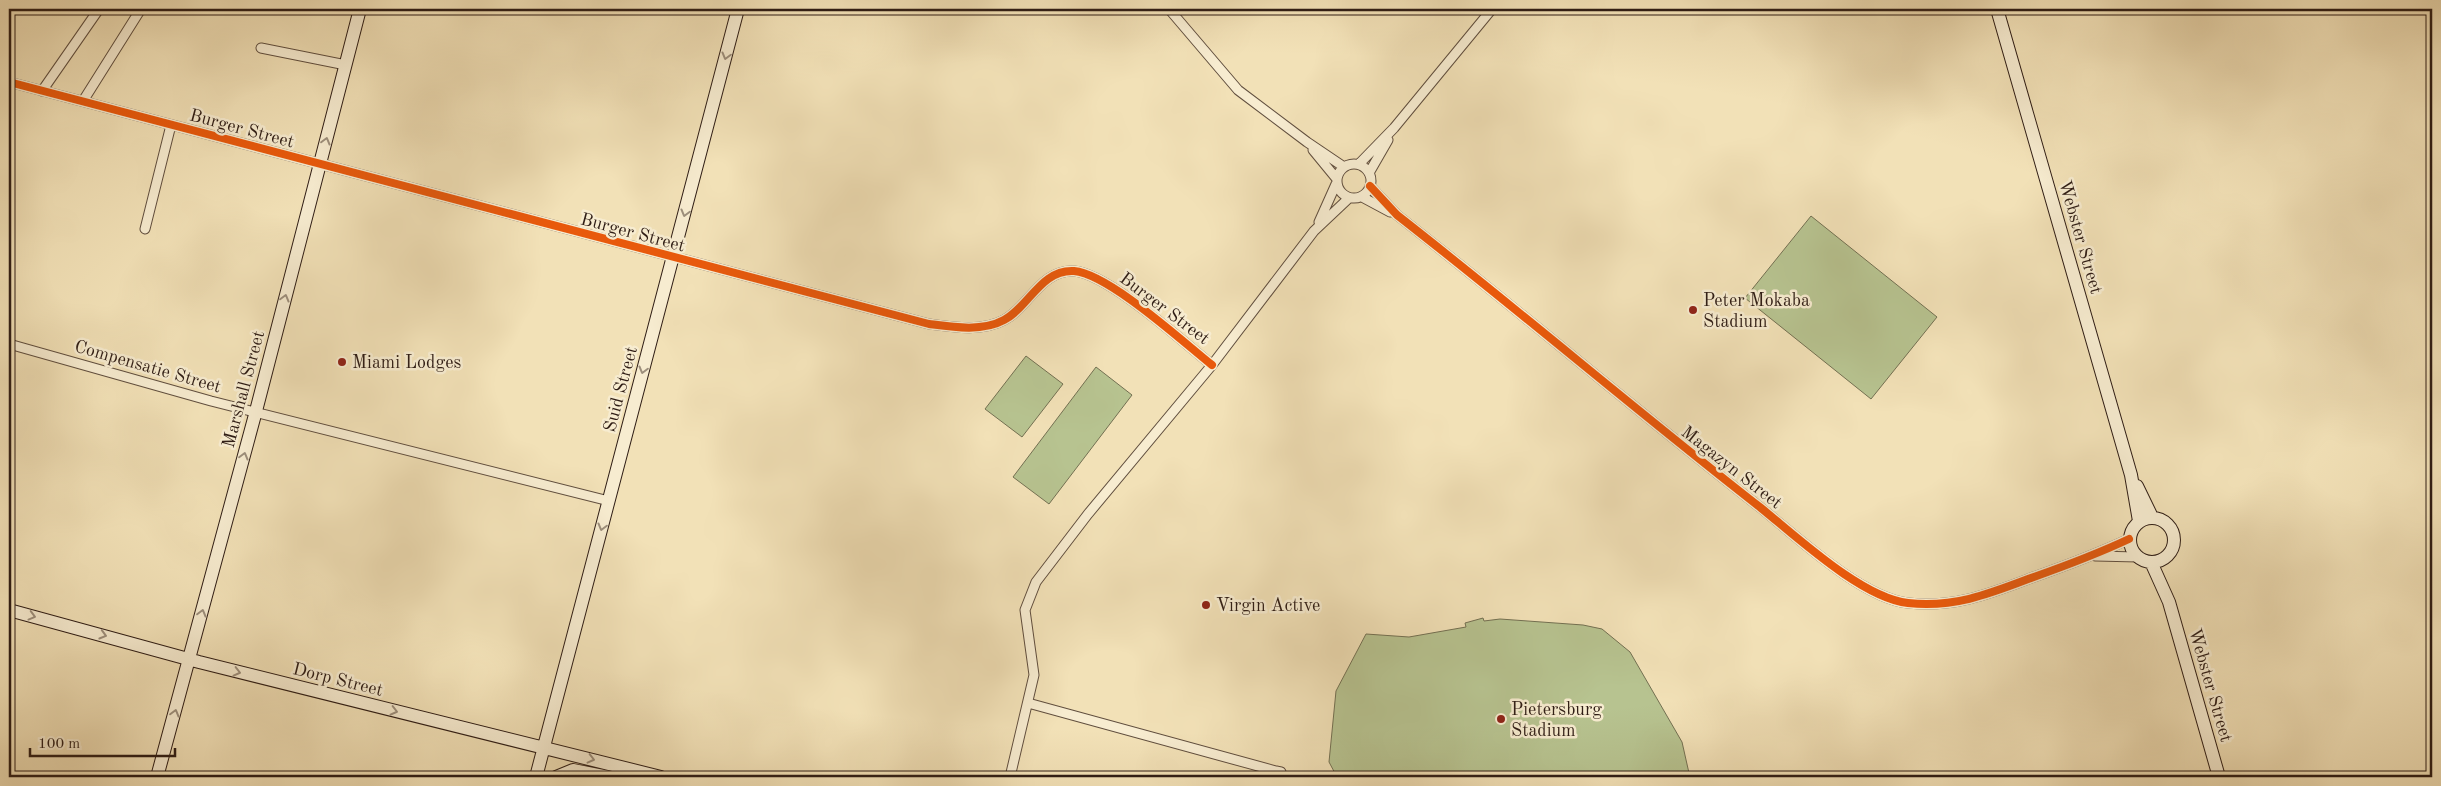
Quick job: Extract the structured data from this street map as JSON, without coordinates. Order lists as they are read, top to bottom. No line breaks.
{"streets":{"street":["Burger Street","Webster Street","Compensatie Street","Marshall Street","Suid Street","Magazyn Street","Dorp Street"]},"crossings":[["Burger Street","Marshall Street"],["Burger Street","Suid Street"],["Webster Street","Magazyn Street"],["Compensatie Street","Marshall Street"],["Compensatie Street","Suid Street"],["Marshall Street","Dorp Street"],["Suid Street","Dorp Street"]],"one_way":["Marshall Street","Suid Street","Dorp Street"],"places":["Peter Mokaba Stadium","Miami Lodges","Virgin Active","Pietersburg Stadium"],"scale_bar":"100 m"}
